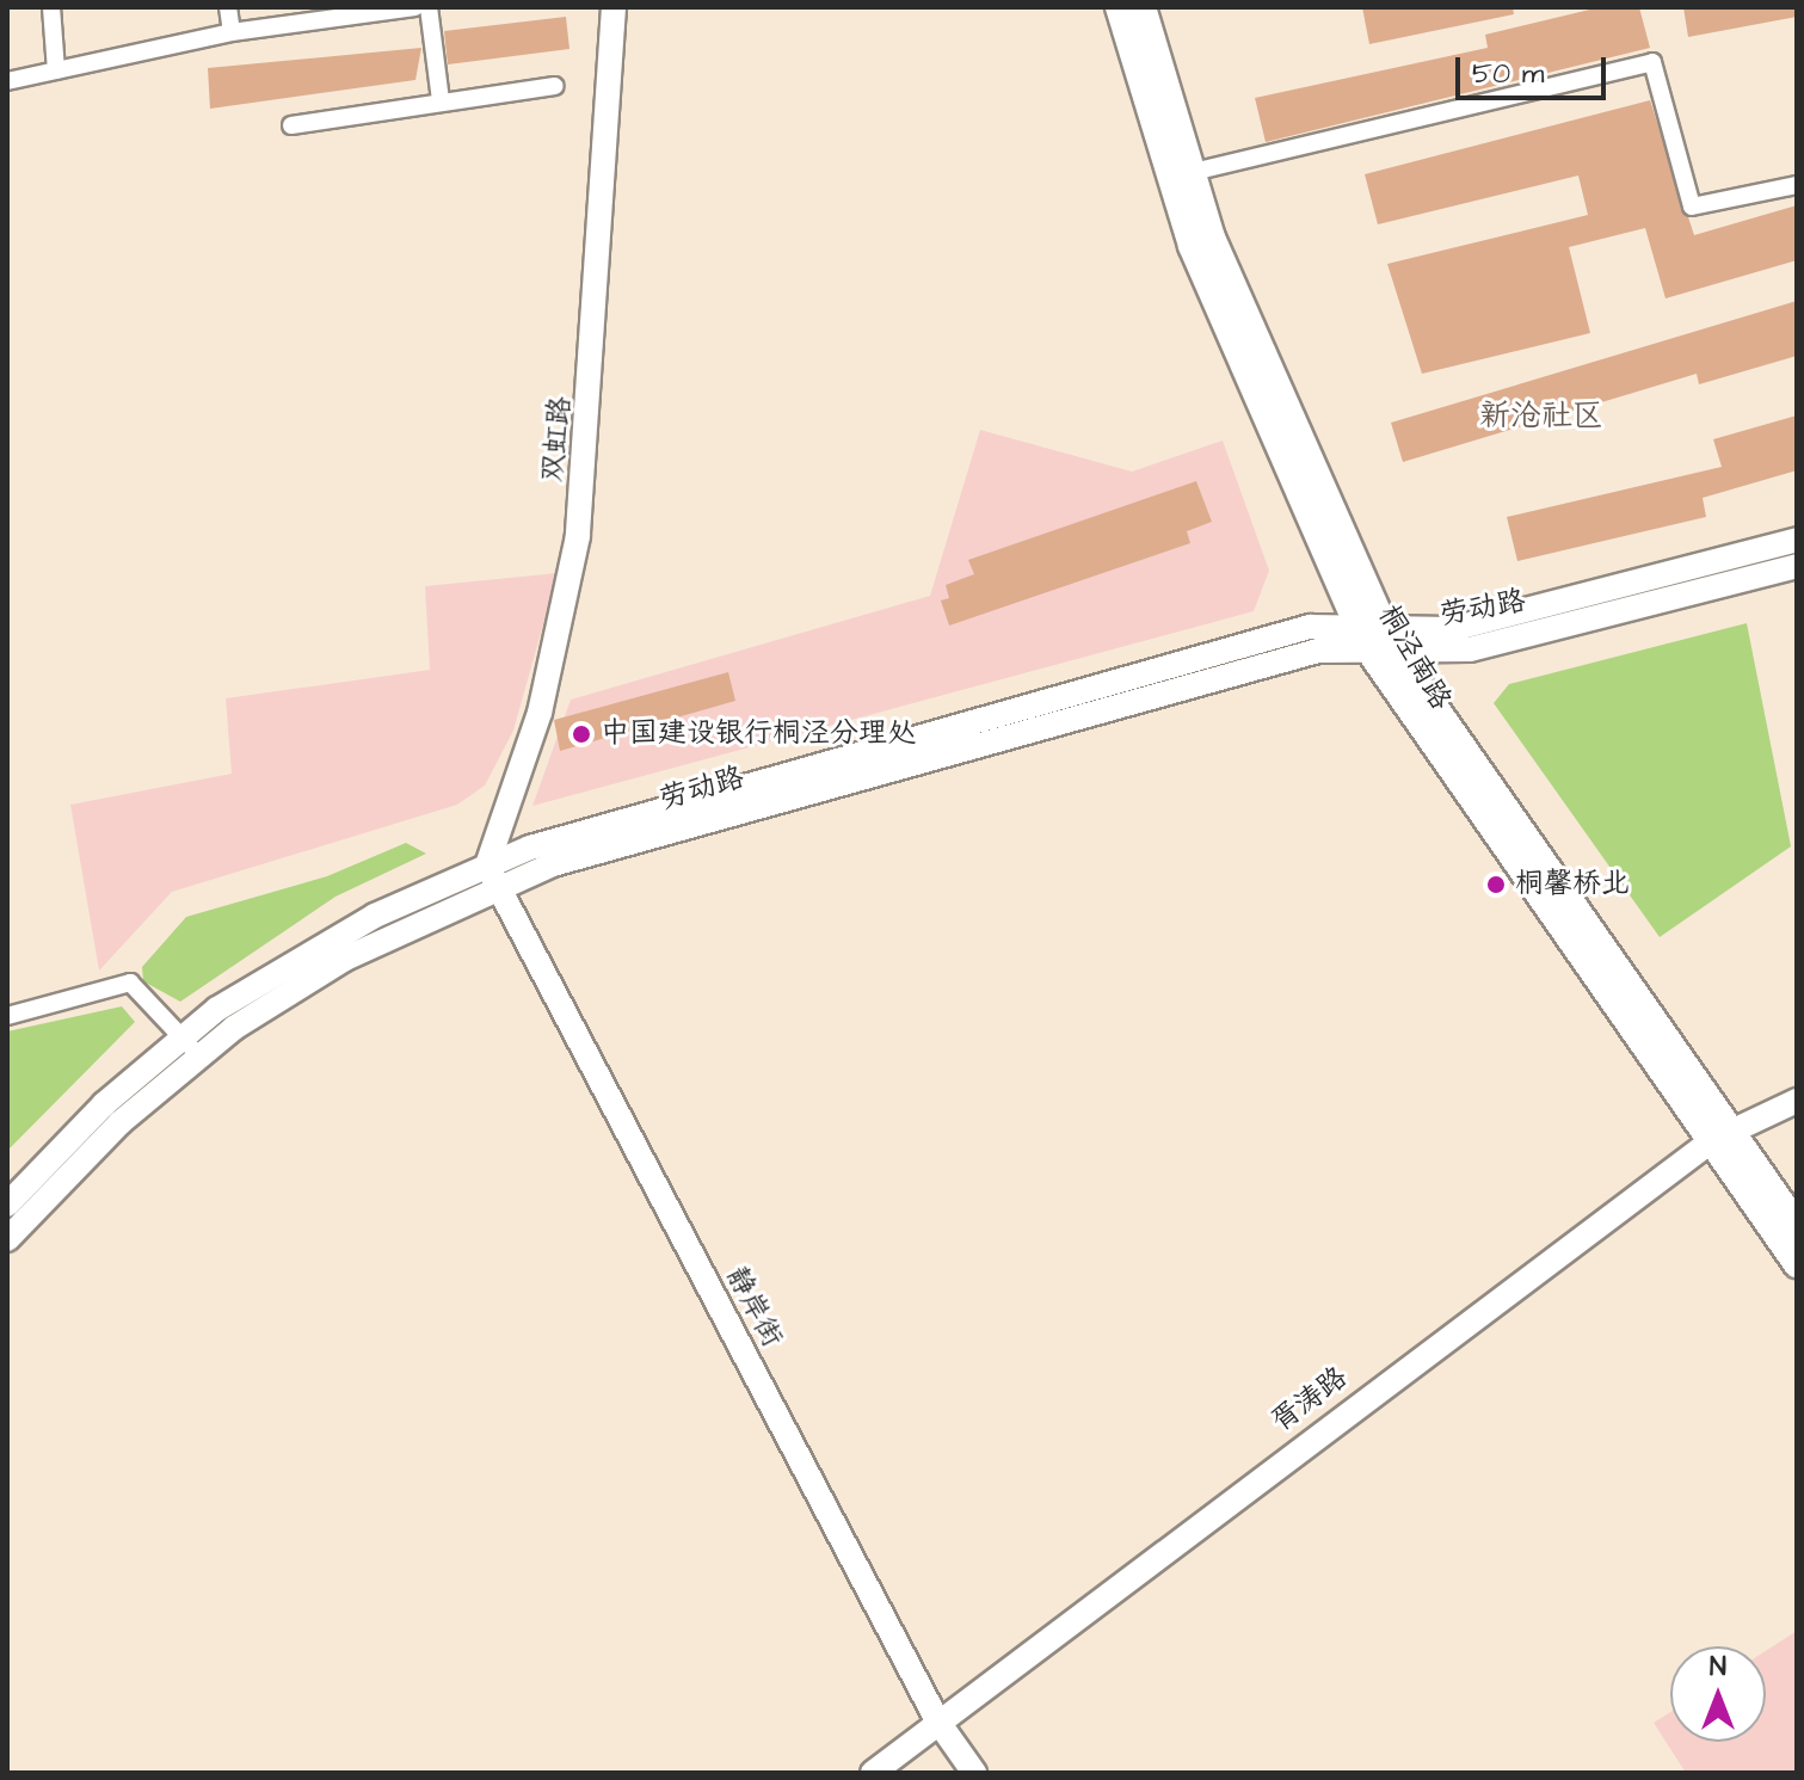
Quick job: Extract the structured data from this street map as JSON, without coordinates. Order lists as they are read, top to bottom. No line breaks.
{"streets":{"main road":["桐泾南路"],"street":["双虹路","劳动路","静岸街","胥涛路"]},"crossings":[["双虹路","劳动路"],["双虹路","静岸街"],["劳动路","桐泾南路"],["劳动路","静岸街"],["桐泾南路","胥涛路"],["静岸街","胥涛路"]],"districts":["新沧社区"],"places":["中国建设银行桐泾分理处","桐馨桥北"],"scale_bar":"50 m","north":"top"}
